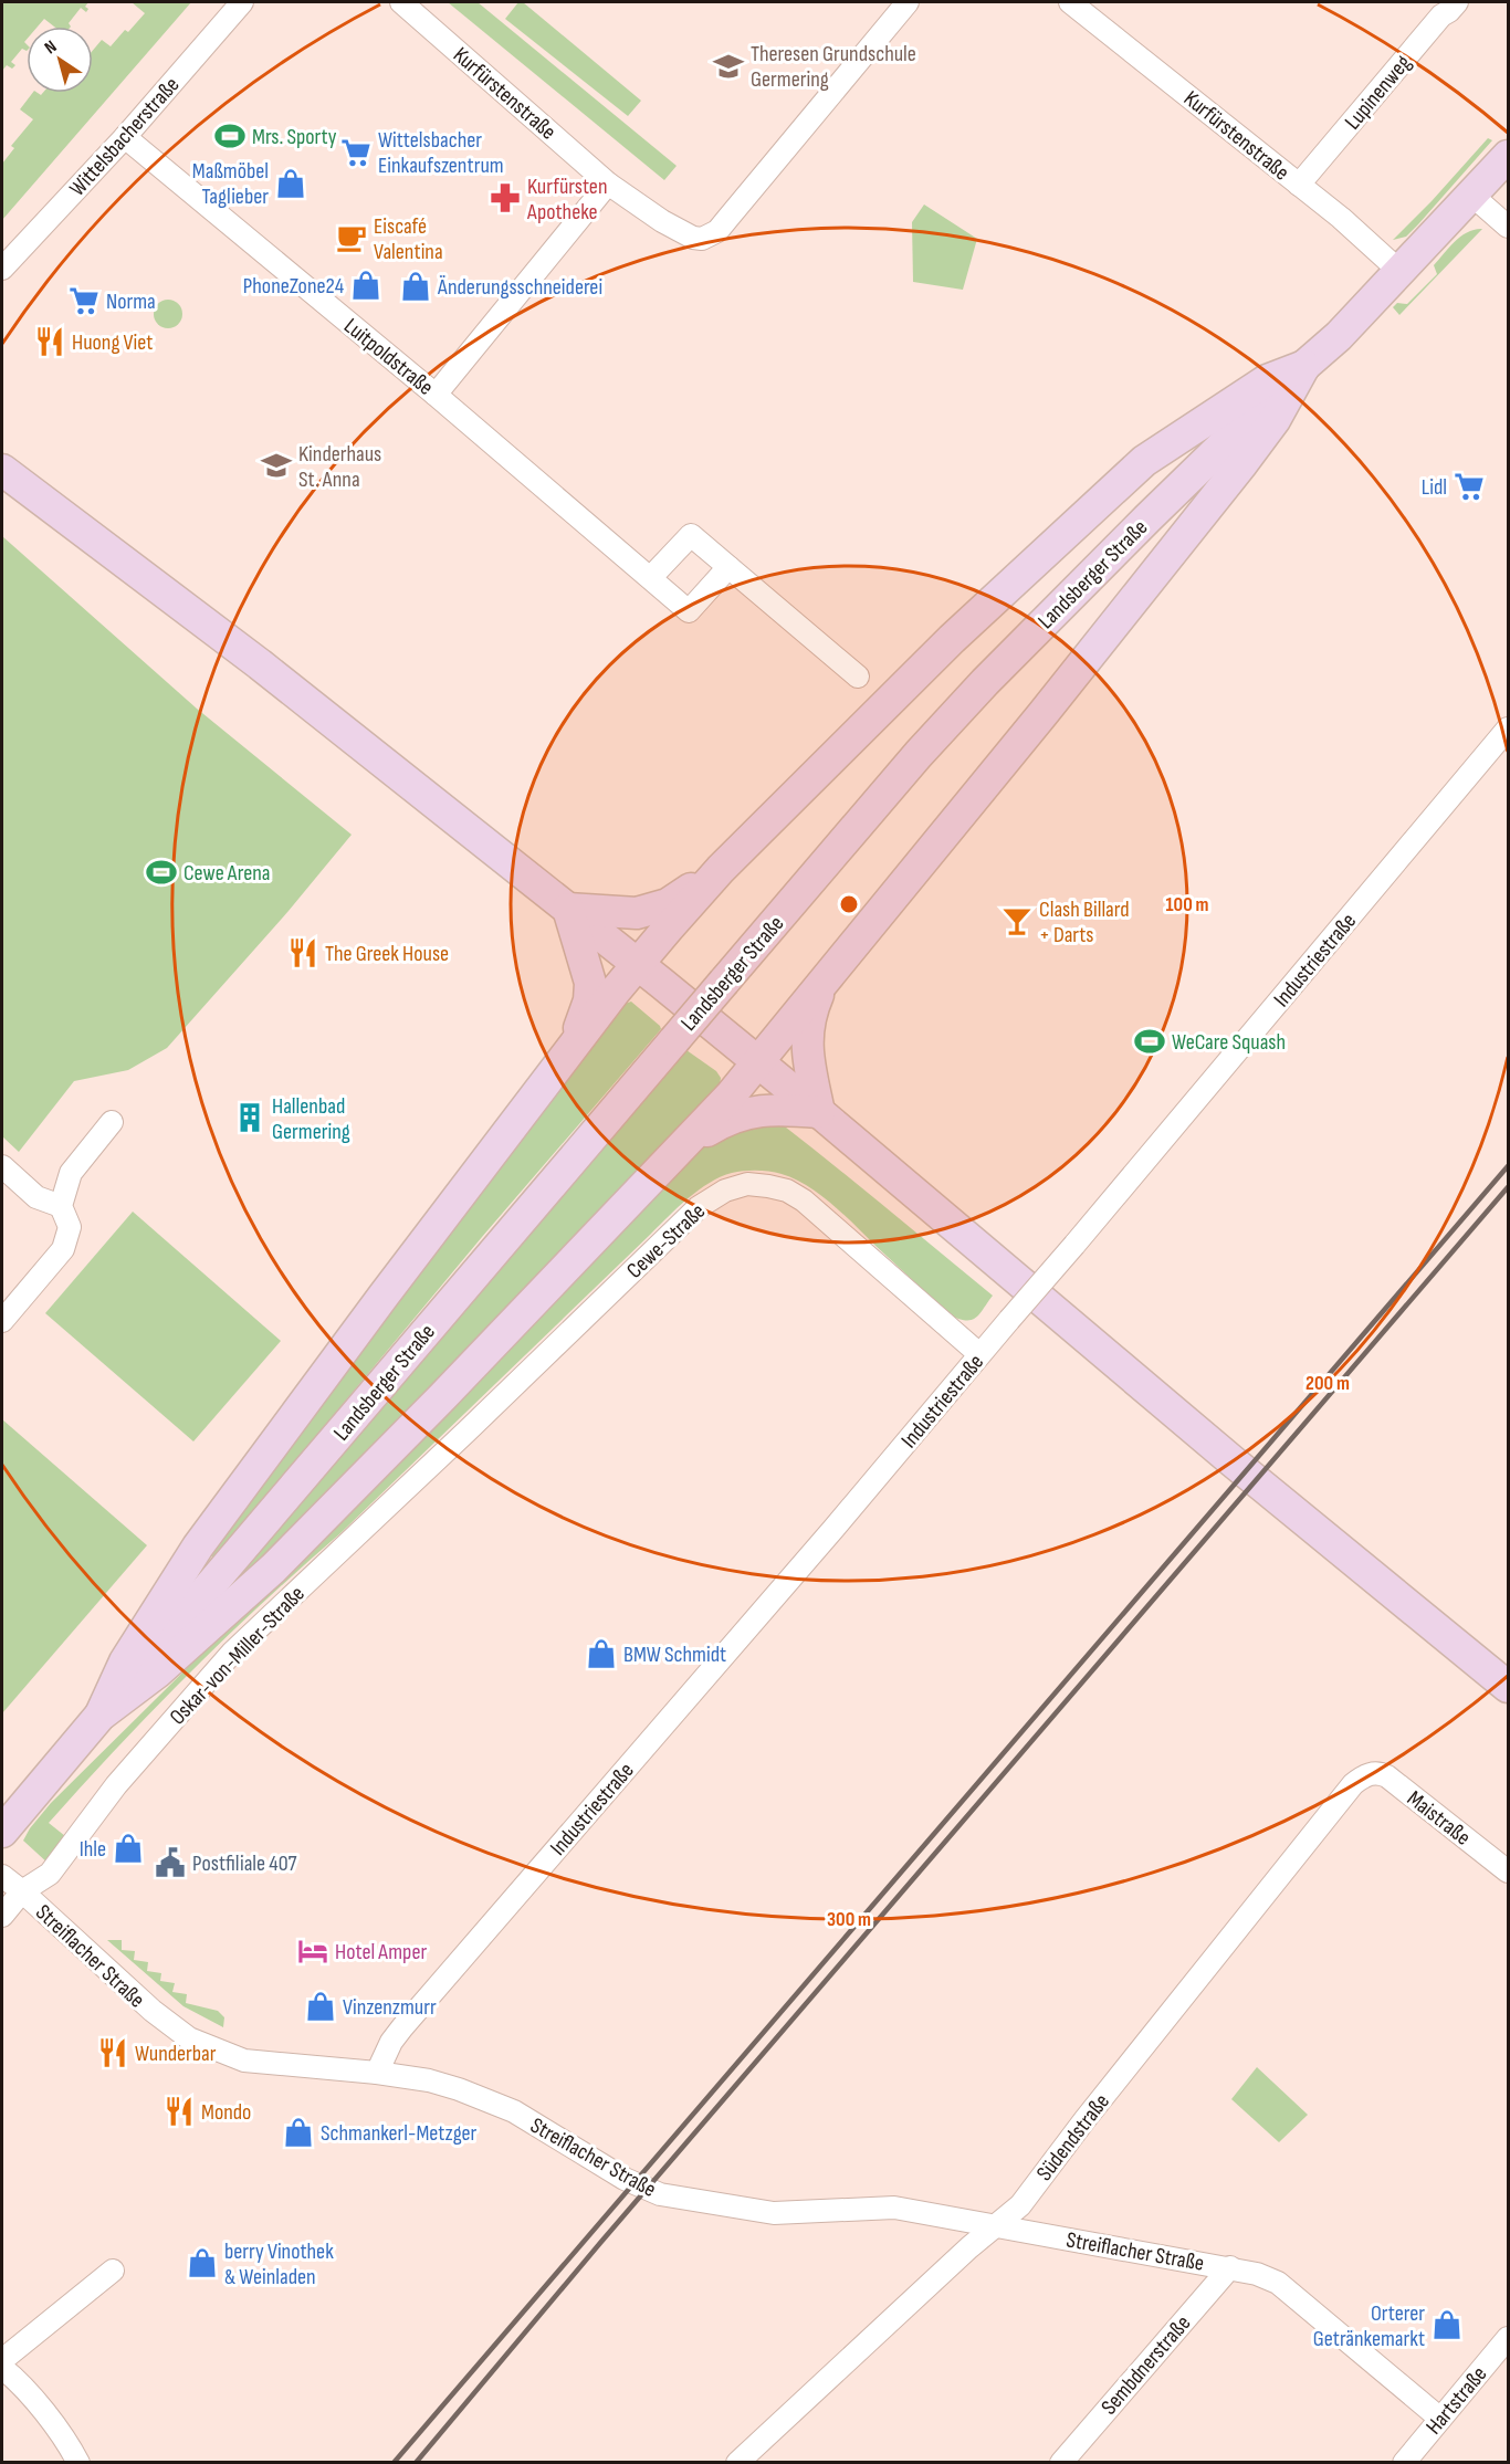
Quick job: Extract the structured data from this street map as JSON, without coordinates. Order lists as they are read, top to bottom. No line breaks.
{"streets":{"main road":["Landsberger Straße"],"street":["Lupinenweg","Kurfürstenstraße","Wittelsbacherstraße","Luitpoldstraße","Industriestraße","Cewe-Straße","Oskar-von-Miller-Straße","Maistraße","Streiflacher Straße","Südendstraße","Sembdnerstraße","Hartstraße"]},"crossings":[["Lupinenweg","Kurfürstenstraße"],["Kurfürstenstraße","Landsberger Straße"],["Wittelsbacherstraße","Luitpoldstraße"],["Industriestraße","Cewe-Straße"],["Industriestraße","Streiflacher Straße"],["Cewe-Straße","Oskar-von-Miller-Straße"],["Oskar-von-Miller-Straße","Streiflacher Straße"],["Maistraße","Südendstraße"],["Streiflacher Straße","Südendstraße"],["Streiflacher Straße","Sembdnerstraße"],["Streiflacher Straße","Hartstraße"]],"places":{"school or university":["Theresen Grundschule Germering","Kinderhaus St. Anna"],"sports":["Mrs. Sporty","Cewe Arena","WeCare Squash"],"supermarket":["Wittelsbacher Einkaufszentrum","Norma","Lidl"],"shop":["Maßmöbel Taglieber","PhoneZone24","Änderungsschneiderei","BMW Schmidt","Ihle","Vinzenzmurr","Schmankerl-Metzger","berry Vinothek & Weinladen","Orterer Getränkemarkt"],"pharmacy":["Kurfürsten Apotheke"],"cafe":["Eiscafé Valentina"],"restaurant":["Huong Viet","The Greek House","Wunderbar","Mondo"],"bar":["Clash Billard + Darts"],"building":["Hallenbad Germering"],"public building":["Postfiliale 407"],"hotel":["Hotel Amper"]},"north":"top left","rings":["100 m","200 m","300 m"]}
